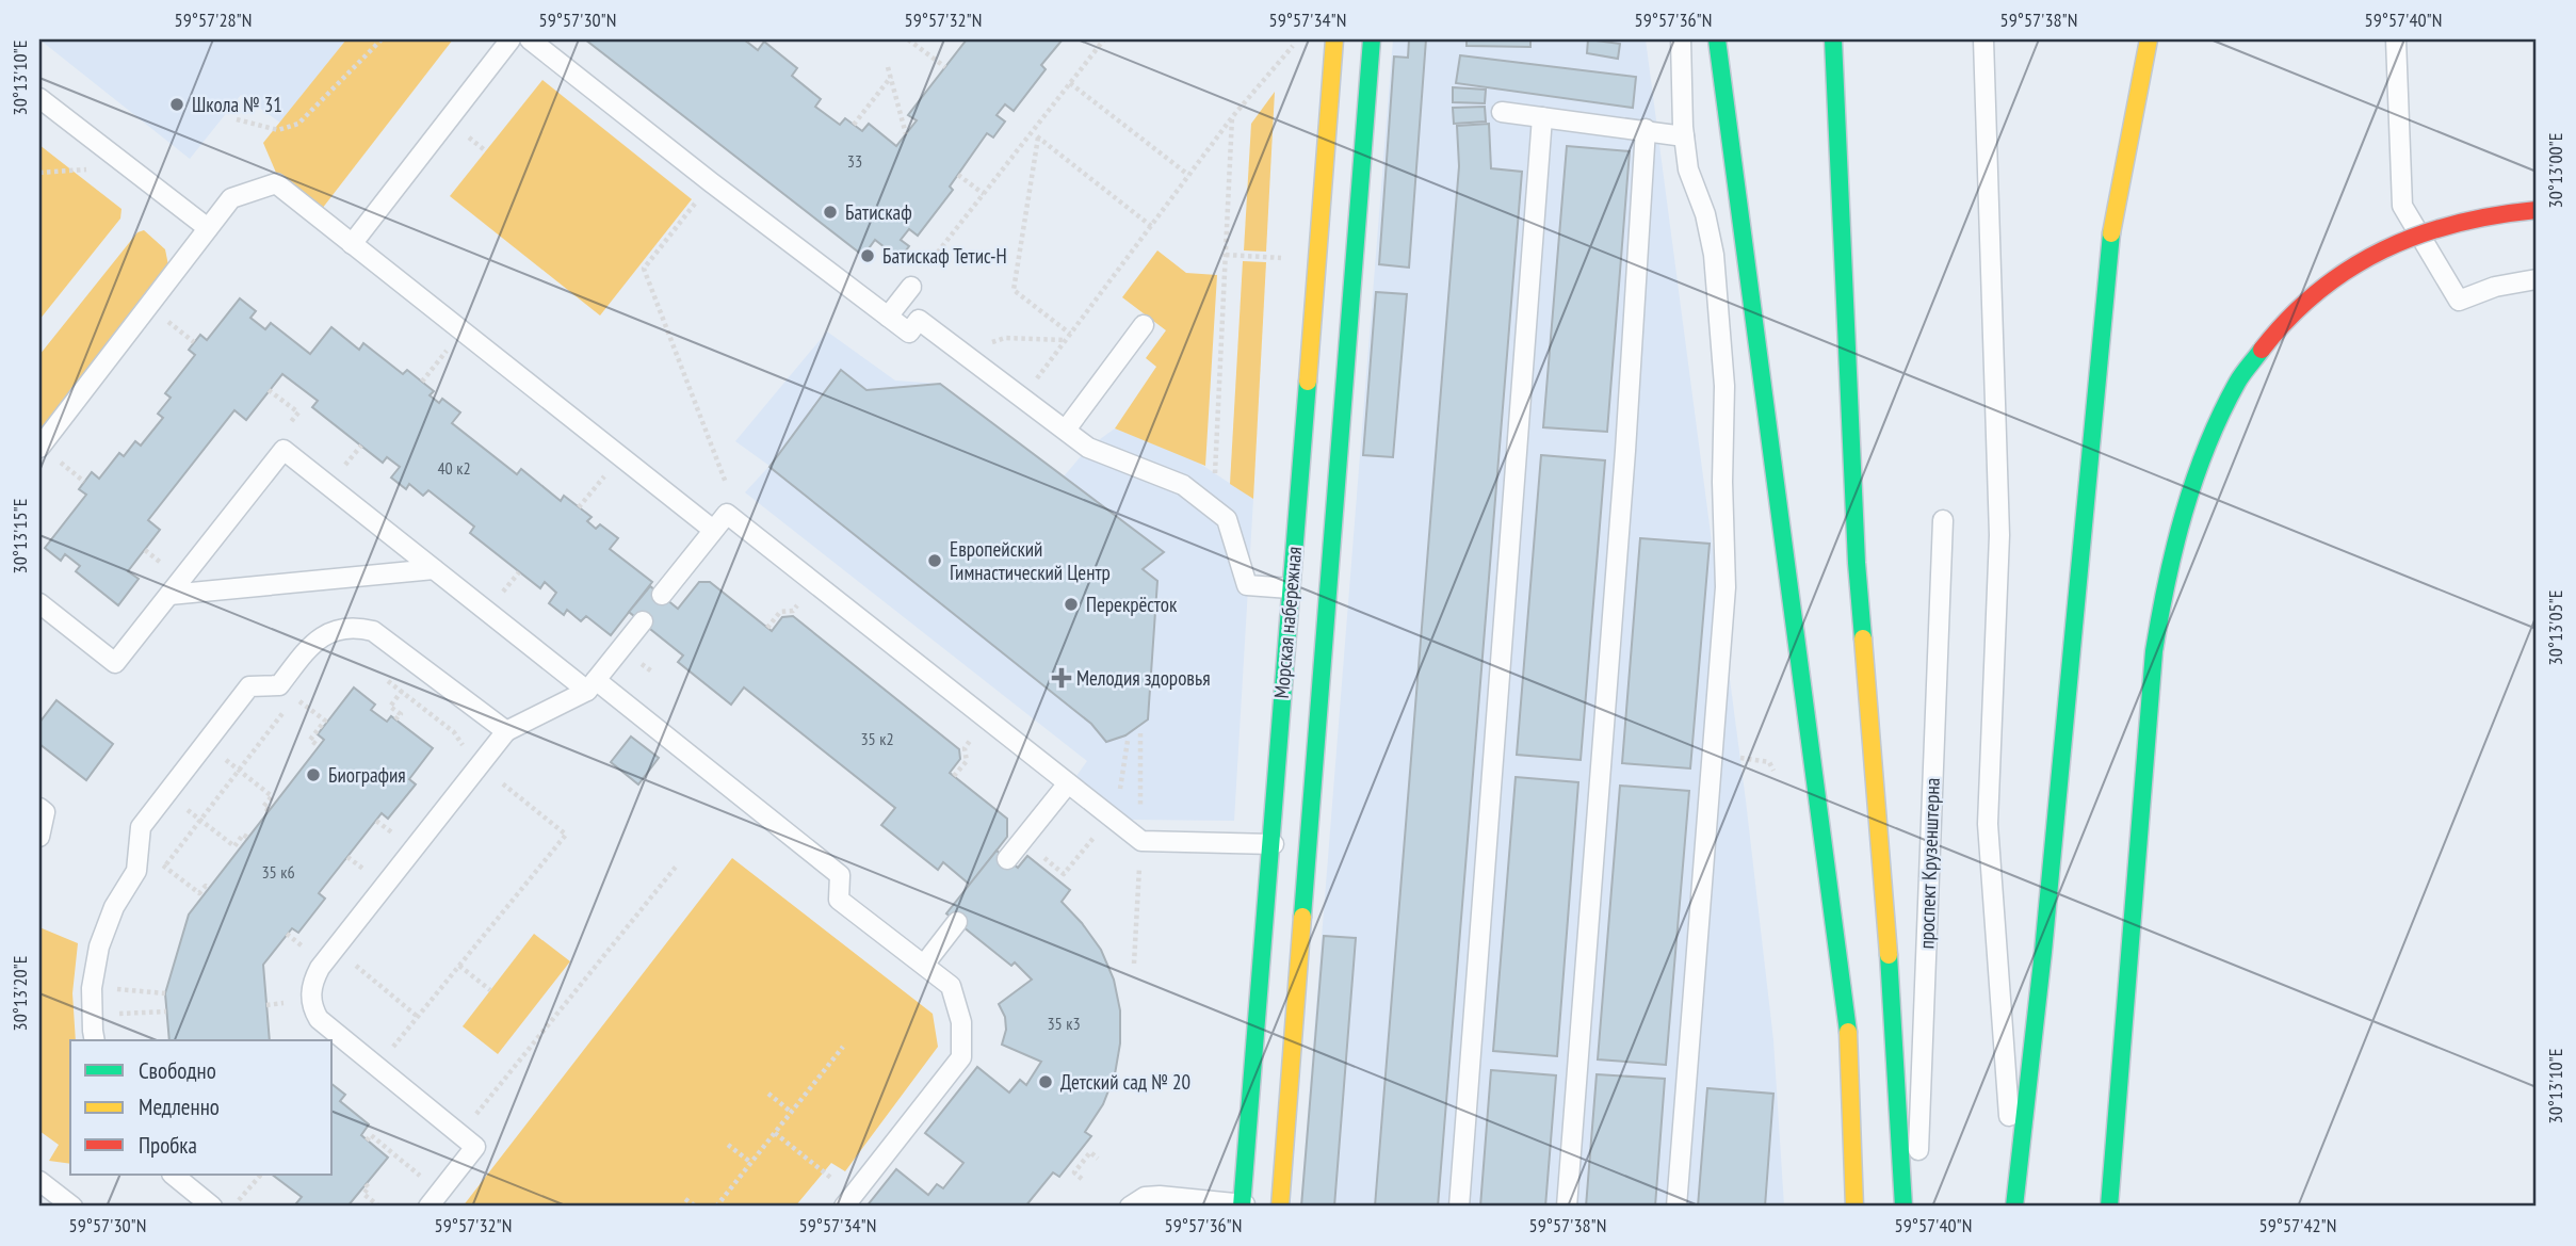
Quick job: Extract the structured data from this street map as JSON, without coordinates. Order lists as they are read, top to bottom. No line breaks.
{"streets":{"main road":["Морская набережная"],"lane":["проспект Крузенштерна"]},"places":{"other":["Школа № 31","Батискаф","Батискаф Тетис-Н","Европейский Гимнастический Центр","Перекрёсток","Биография","Детский сад № 20"],"health":["Мелодия здоровья"]},"house_numbers":["33","40 к2","35 к2","35 к6","35 к3"],"legend":["Свободно","Медленно","Пробка"],"coordinates":["59°57'28\"N","59°57'30\"N","59°57'32\"N","59°57'34\"N","59°57'36\"N","59°57'38\"N","59°57'40\"N","30°13'10\"E","30°13'00\"E","30°13'15\"E","30°13'05\"E","30°13'20\"E","59°57'42\"N"]}
